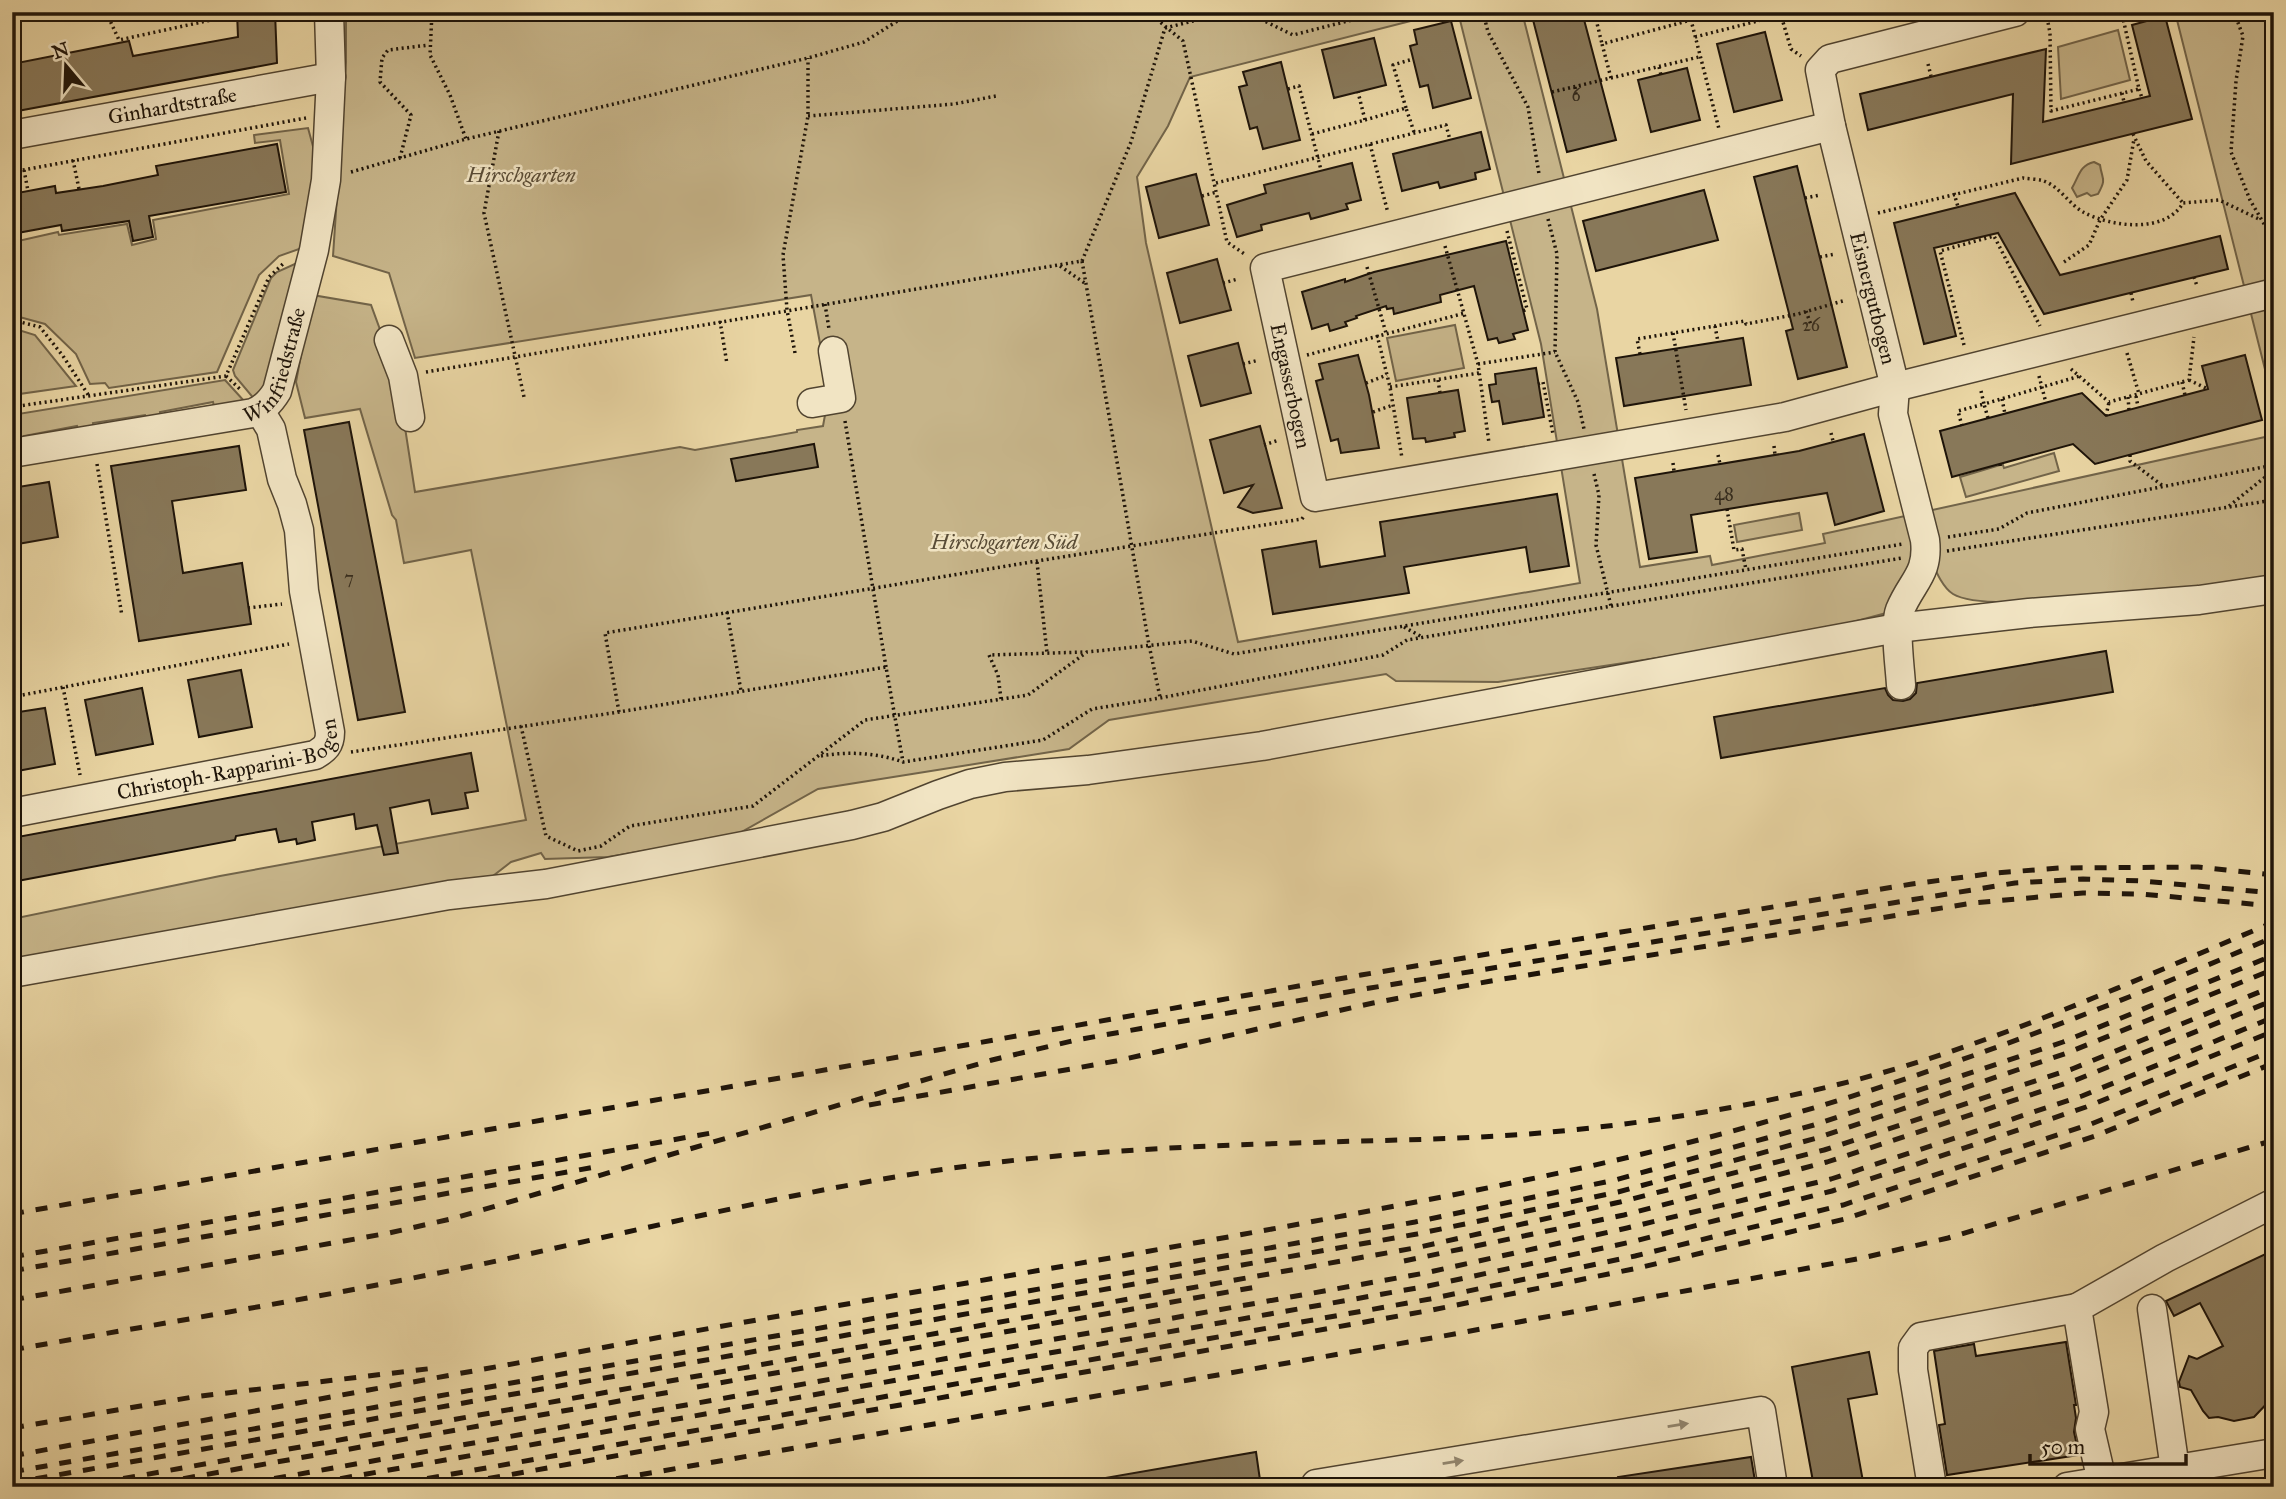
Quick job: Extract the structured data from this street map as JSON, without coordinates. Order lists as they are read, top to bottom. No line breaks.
{"streets":{"street":["Ginhardtstraße","Eisnergutbogen","Winfriedstraße","Engasserbogen","Christoph-Rapparini-Bogen"]},"crossings":[["Ginhardtstraße","Winfriedstraße"],["Eisnergutbogen","Engasserbogen"],["Winfriedstraße","Christoph-Rapparini-Bogen"]],"parks":["Hirschgarten","Hirschgarten Süd"],"house_numbers":["6","26","48","7"],"scale_bar":"50 m","north":"top"}
